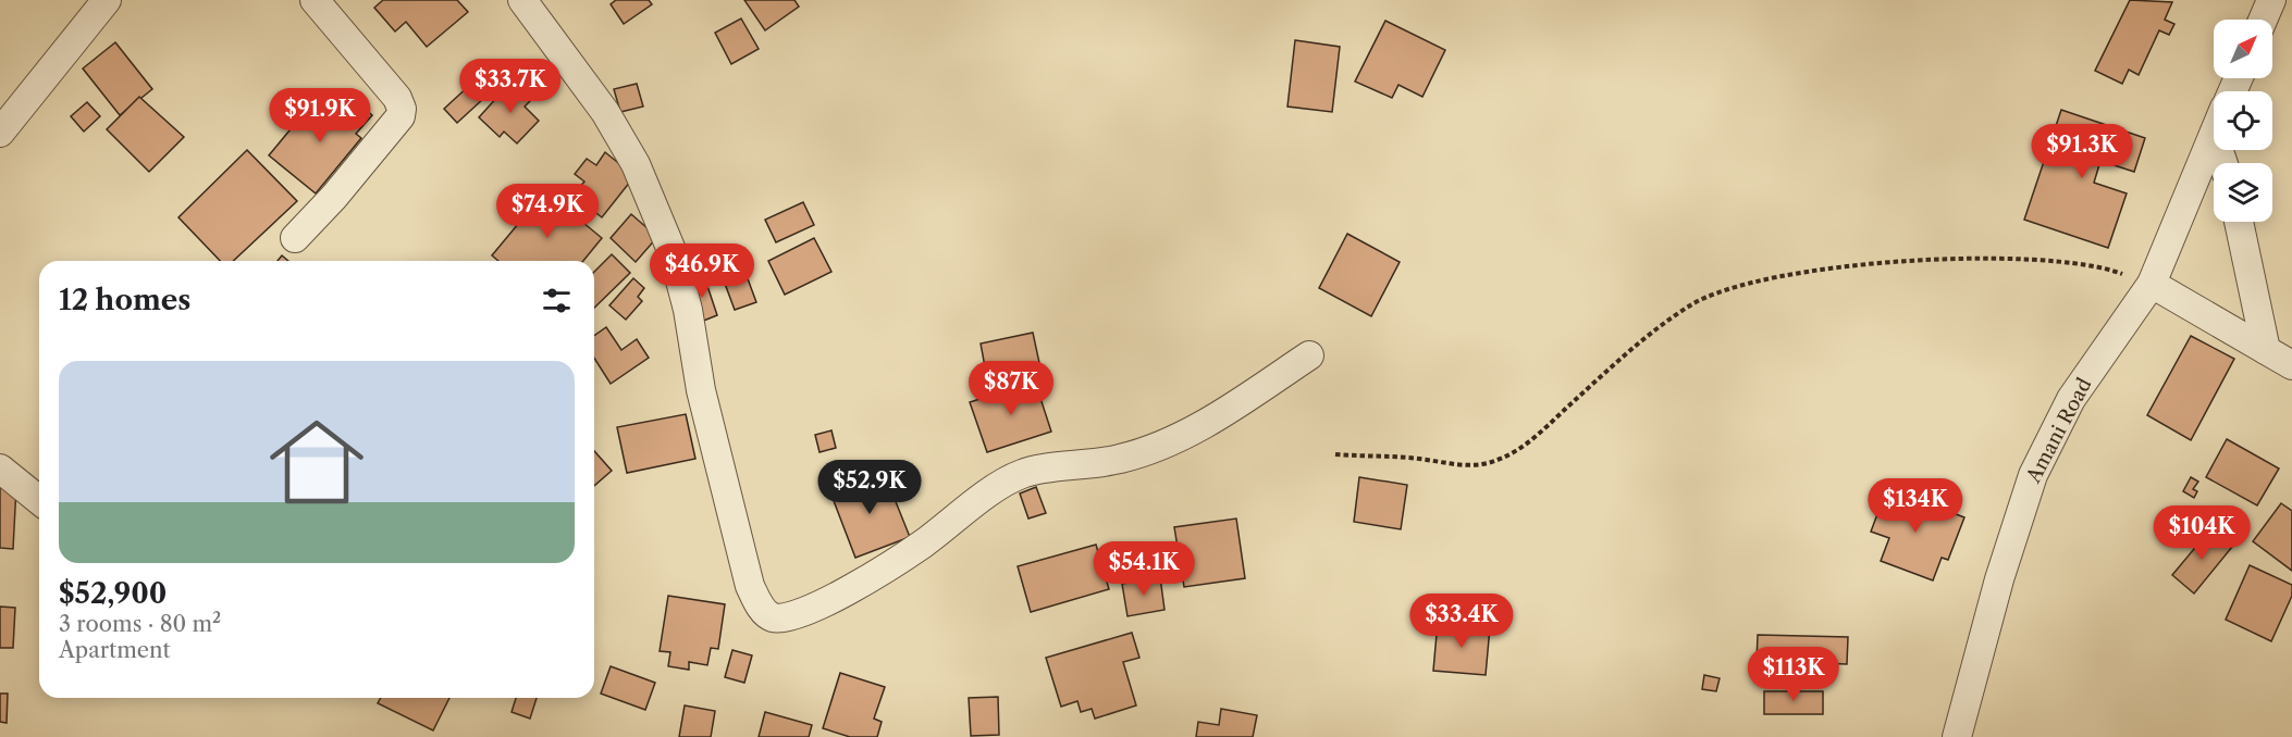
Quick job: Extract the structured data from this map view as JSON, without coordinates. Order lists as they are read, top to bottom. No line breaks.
{"streets":{"street":["Amani Road"]},"north":"top right","page":{"price":["$33.7K","$91.9K","$91.3K","$74.9K","$46.9K","$87K","$52.9K","$134K","$104K","$54.1K","$33.4K","$113K"],"heading":"12 homes","list":[{"name":"$52,900","note":"3 rooms · 80 m² · Apartment"}]}}
